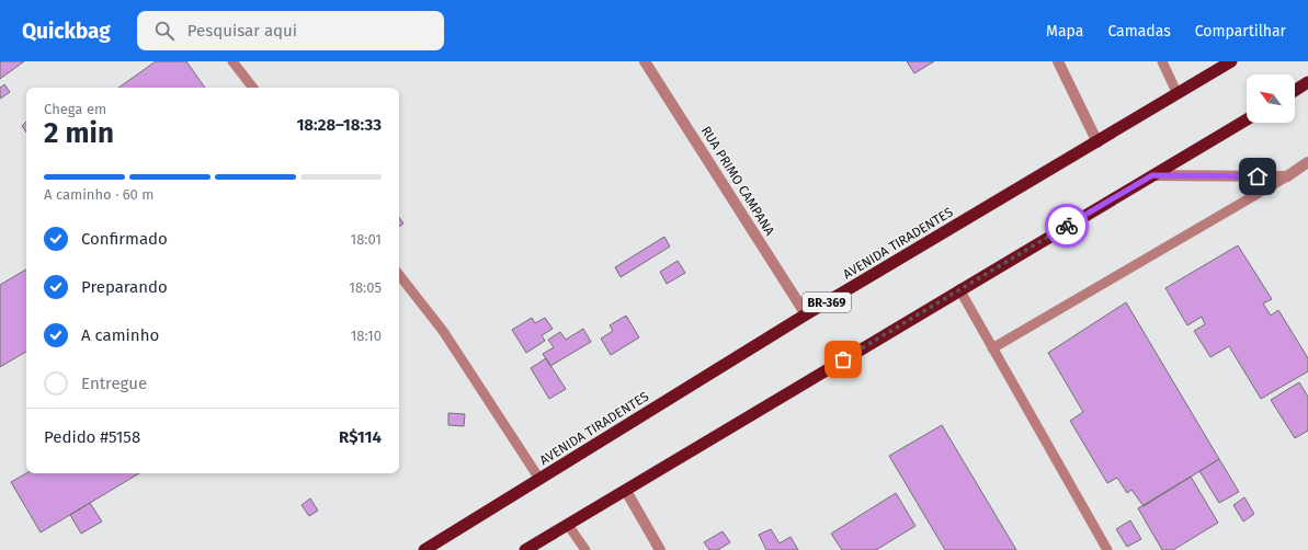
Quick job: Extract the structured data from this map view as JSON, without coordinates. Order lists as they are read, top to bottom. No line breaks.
{"streets":{"highway":["AVENIDA TIRADENTES","BR-369"],"street":["RUA PRIMO CAMPANA"]},"crossings":[["RUA PRIMO CAMPANA","AVENIDA TIRADENTES"]],"north":"top left","page":{"header":"Quickbag","search":"Pesquisar aqui","nav":["Mapa","Camadas","Compartilhar"],"heading":["2 min","Chega em","18:28–18:33"],"panel":["Pedido #5158","R$114"],"bar":"A caminho · 60 m","list":[["Confirmado","18:01"],["Preparando","18:05"],["A caminho","18:10"],"Entregue"]}}
